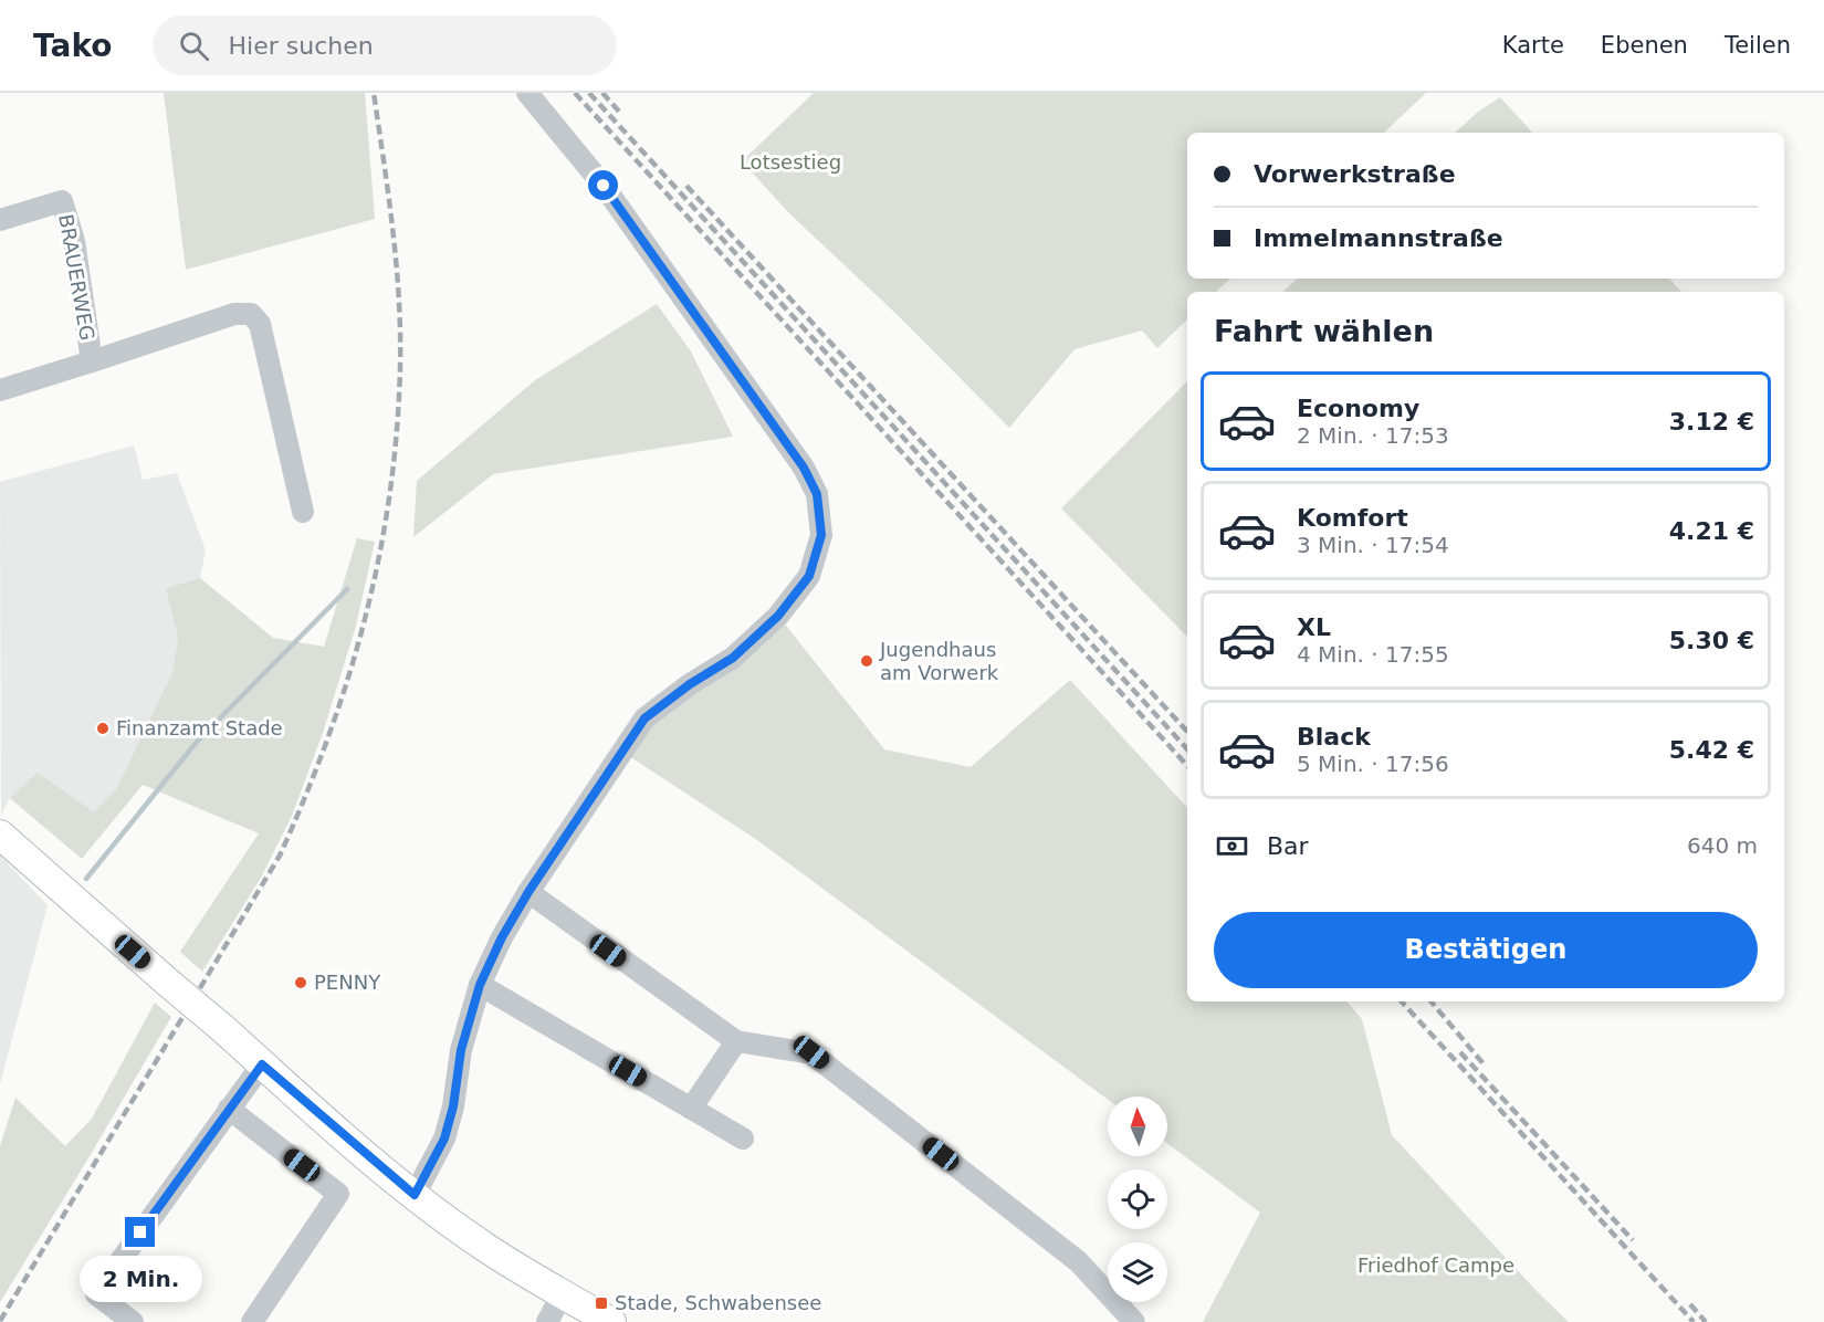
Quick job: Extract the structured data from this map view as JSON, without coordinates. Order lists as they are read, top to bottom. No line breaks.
{"streets":{"street":["BRAUERWEG"]},"parks":["Lotsestieg","Friedhof Campe"],"places":{"other":["Jugendhaus am Vorwerk","Finanzamt Stade","PENNY"],"transit":["Stade, Schwabensee"]},"north":"top","page":{"header":"Tako","search":"Hier suchen","nav":["Karte","Ebenen","Teilen"],"banner":["Vorwerkstraße","Immelmannstraße"],"heading":"Fahrt wählen","list":[{"name":"Economy","note":"2 Min. · 17:53","value":"3.12 €"},{"name":"Komfort","note":"3 Min. · 17:54","value":"4.21 €"},{"name":"XL","note":"4 Min. · 17:55","value":"5.30 €"},{"name":"Black","note":"5 Min. · 17:56","value":"5.42 €"}],"pay":["Bar","640 m"],"buttons":"Bestätigen","bubble":"2 Min."}}
